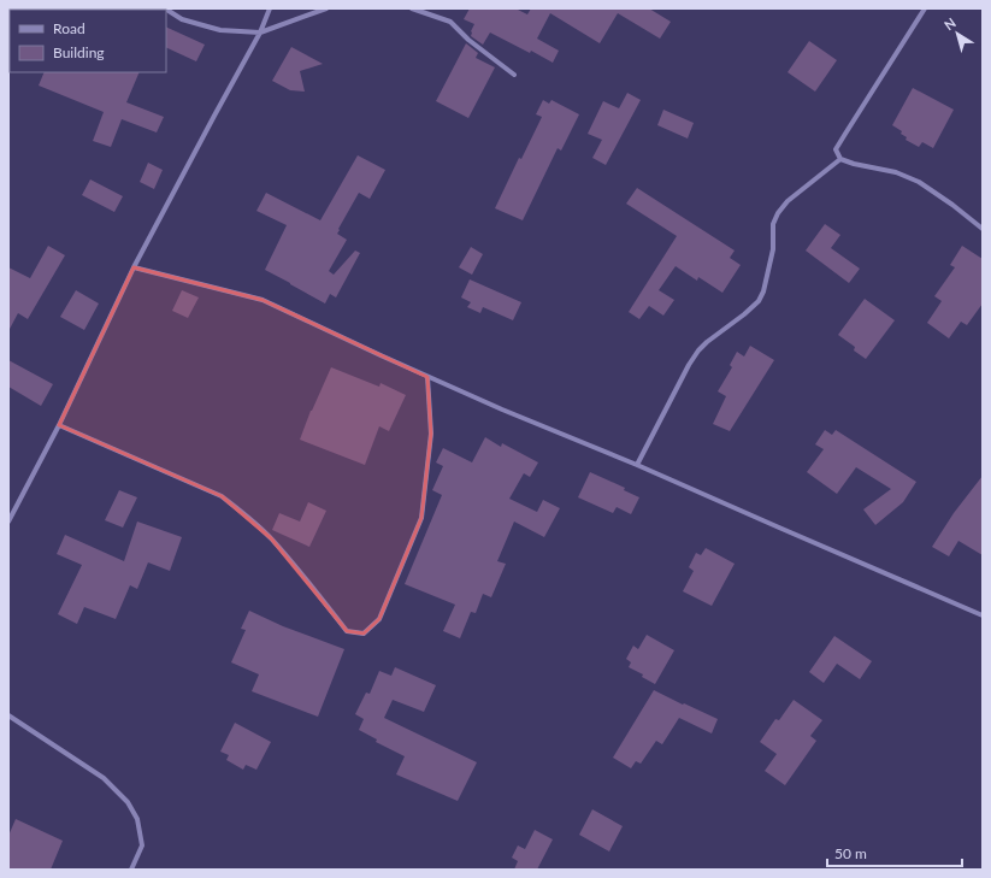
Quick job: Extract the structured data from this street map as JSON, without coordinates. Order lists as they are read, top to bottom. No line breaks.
{"legend":["Road","Building"],"scale_bar":"50 m","north":"top left"}
